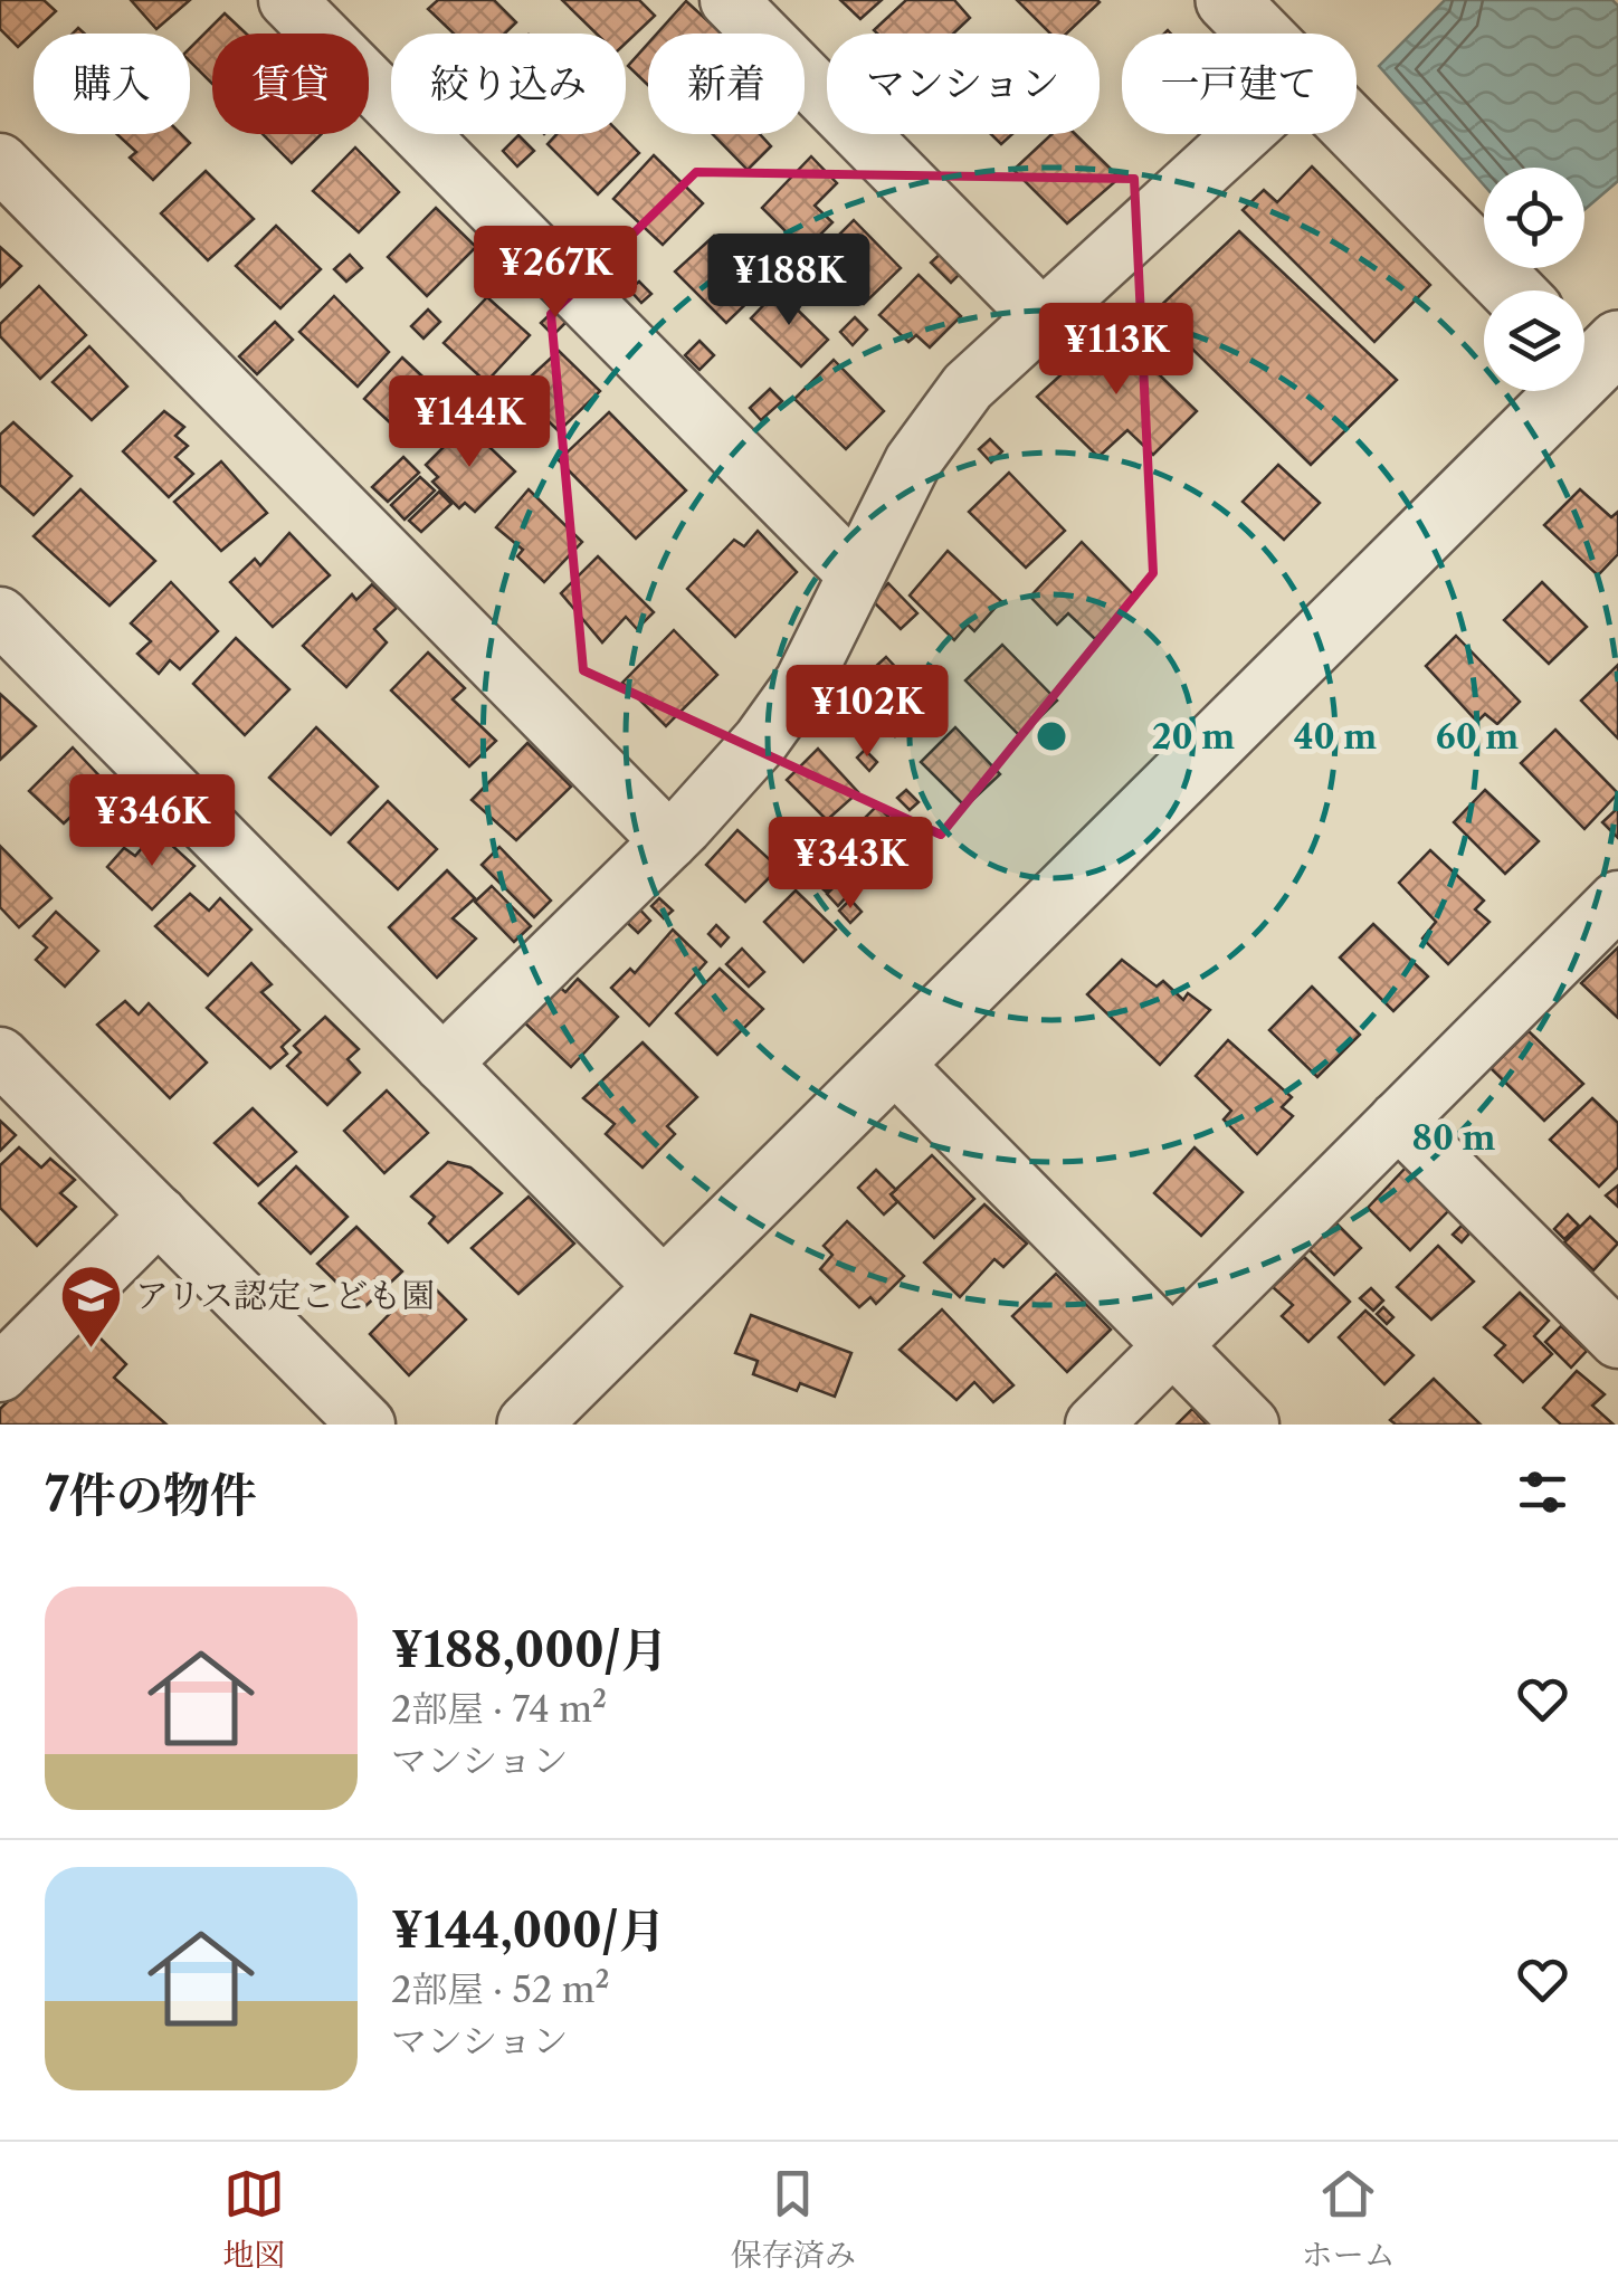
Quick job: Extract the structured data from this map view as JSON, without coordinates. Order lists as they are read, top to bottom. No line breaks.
{"places":{"school or university":["アリス認定こども園"]},"page":{"chip":["購入","賃貸","絞り込み","新着","マンション","一戸建て"],"price":["¥267K","¥188K","¥113K","¥144K","¥102K","¥346K","¥343K"],"heading":"7件の物件","list":[{"name":"¥188,000/月","note":"2部屋 · 74 m² · マンション"},{"name":"¥144,000/月","note":"2部屋 · 52 m² · マンション"}],"tabs":["地図","保存済み","ホーム"]},"rings":["20 m","40 m","60 m","80 m"]}
